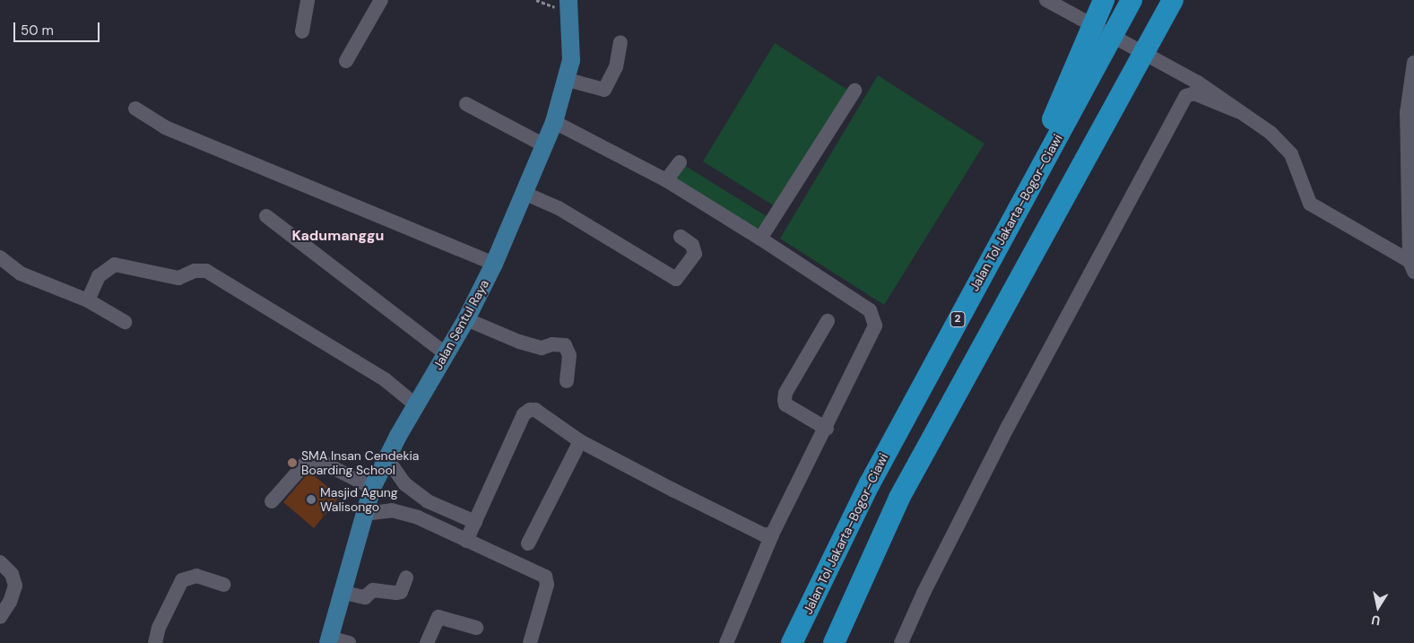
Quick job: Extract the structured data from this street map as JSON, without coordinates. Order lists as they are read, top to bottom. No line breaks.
{"streets":{"highway":["Jalan Tol Jakarta–Bogor–Ciawi","2"],"main road":["Jalan Sentul Raya"]},"districts":["Kadumanggu"],"places":["SMA Insan Cendekia Boarding School","Masjid Agung Walisongo"],"scale_bar":"50 m","north":"bottom"}
